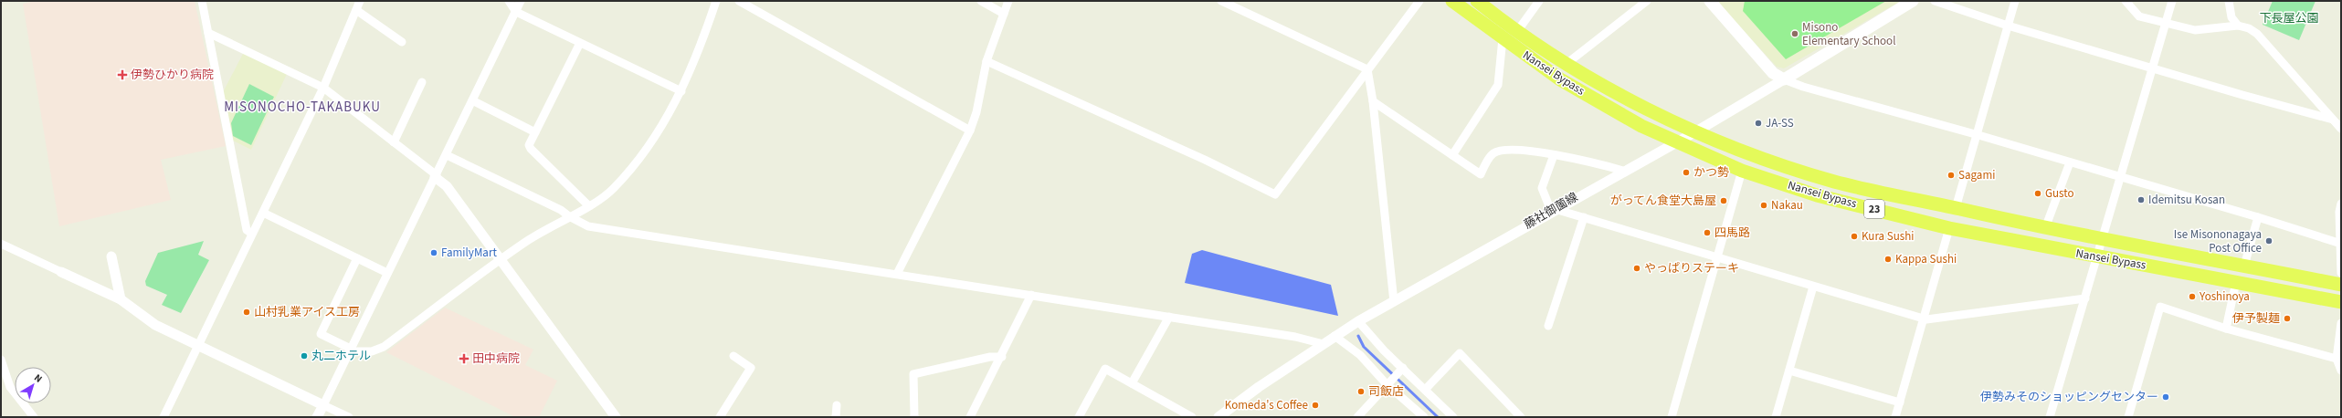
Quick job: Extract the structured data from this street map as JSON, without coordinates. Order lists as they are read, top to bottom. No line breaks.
{"streets":{"highway":["Nansei Bypass","23"],"street":["藤社御薗線"]},"crossings":[["Nansei Bypass","藤社御薗線"]],"districts":["MISONOCHO-TAKABUKU"],"parks":["下長屋公園"],"places":{"other":["Misono Elementary School","JA-SS","かつ勢","Sagami","Gusto","Idemitsu Kosan","がってん食堂大島屋","Nakau","四馬路","Kura Sushi","Ise Misononagaya Post Office","FamilyMart","Kappa Sushi","やっぱりステーキ","Yoshinoya","山村乳業アイス工房","伊予製麺","丸二ホテル","司飯店","伊勢みそのショッピングセンター","Komeda's Coffee"],"health":["伊勢ひかり病院","田中病院"]},"north":"top right"}
